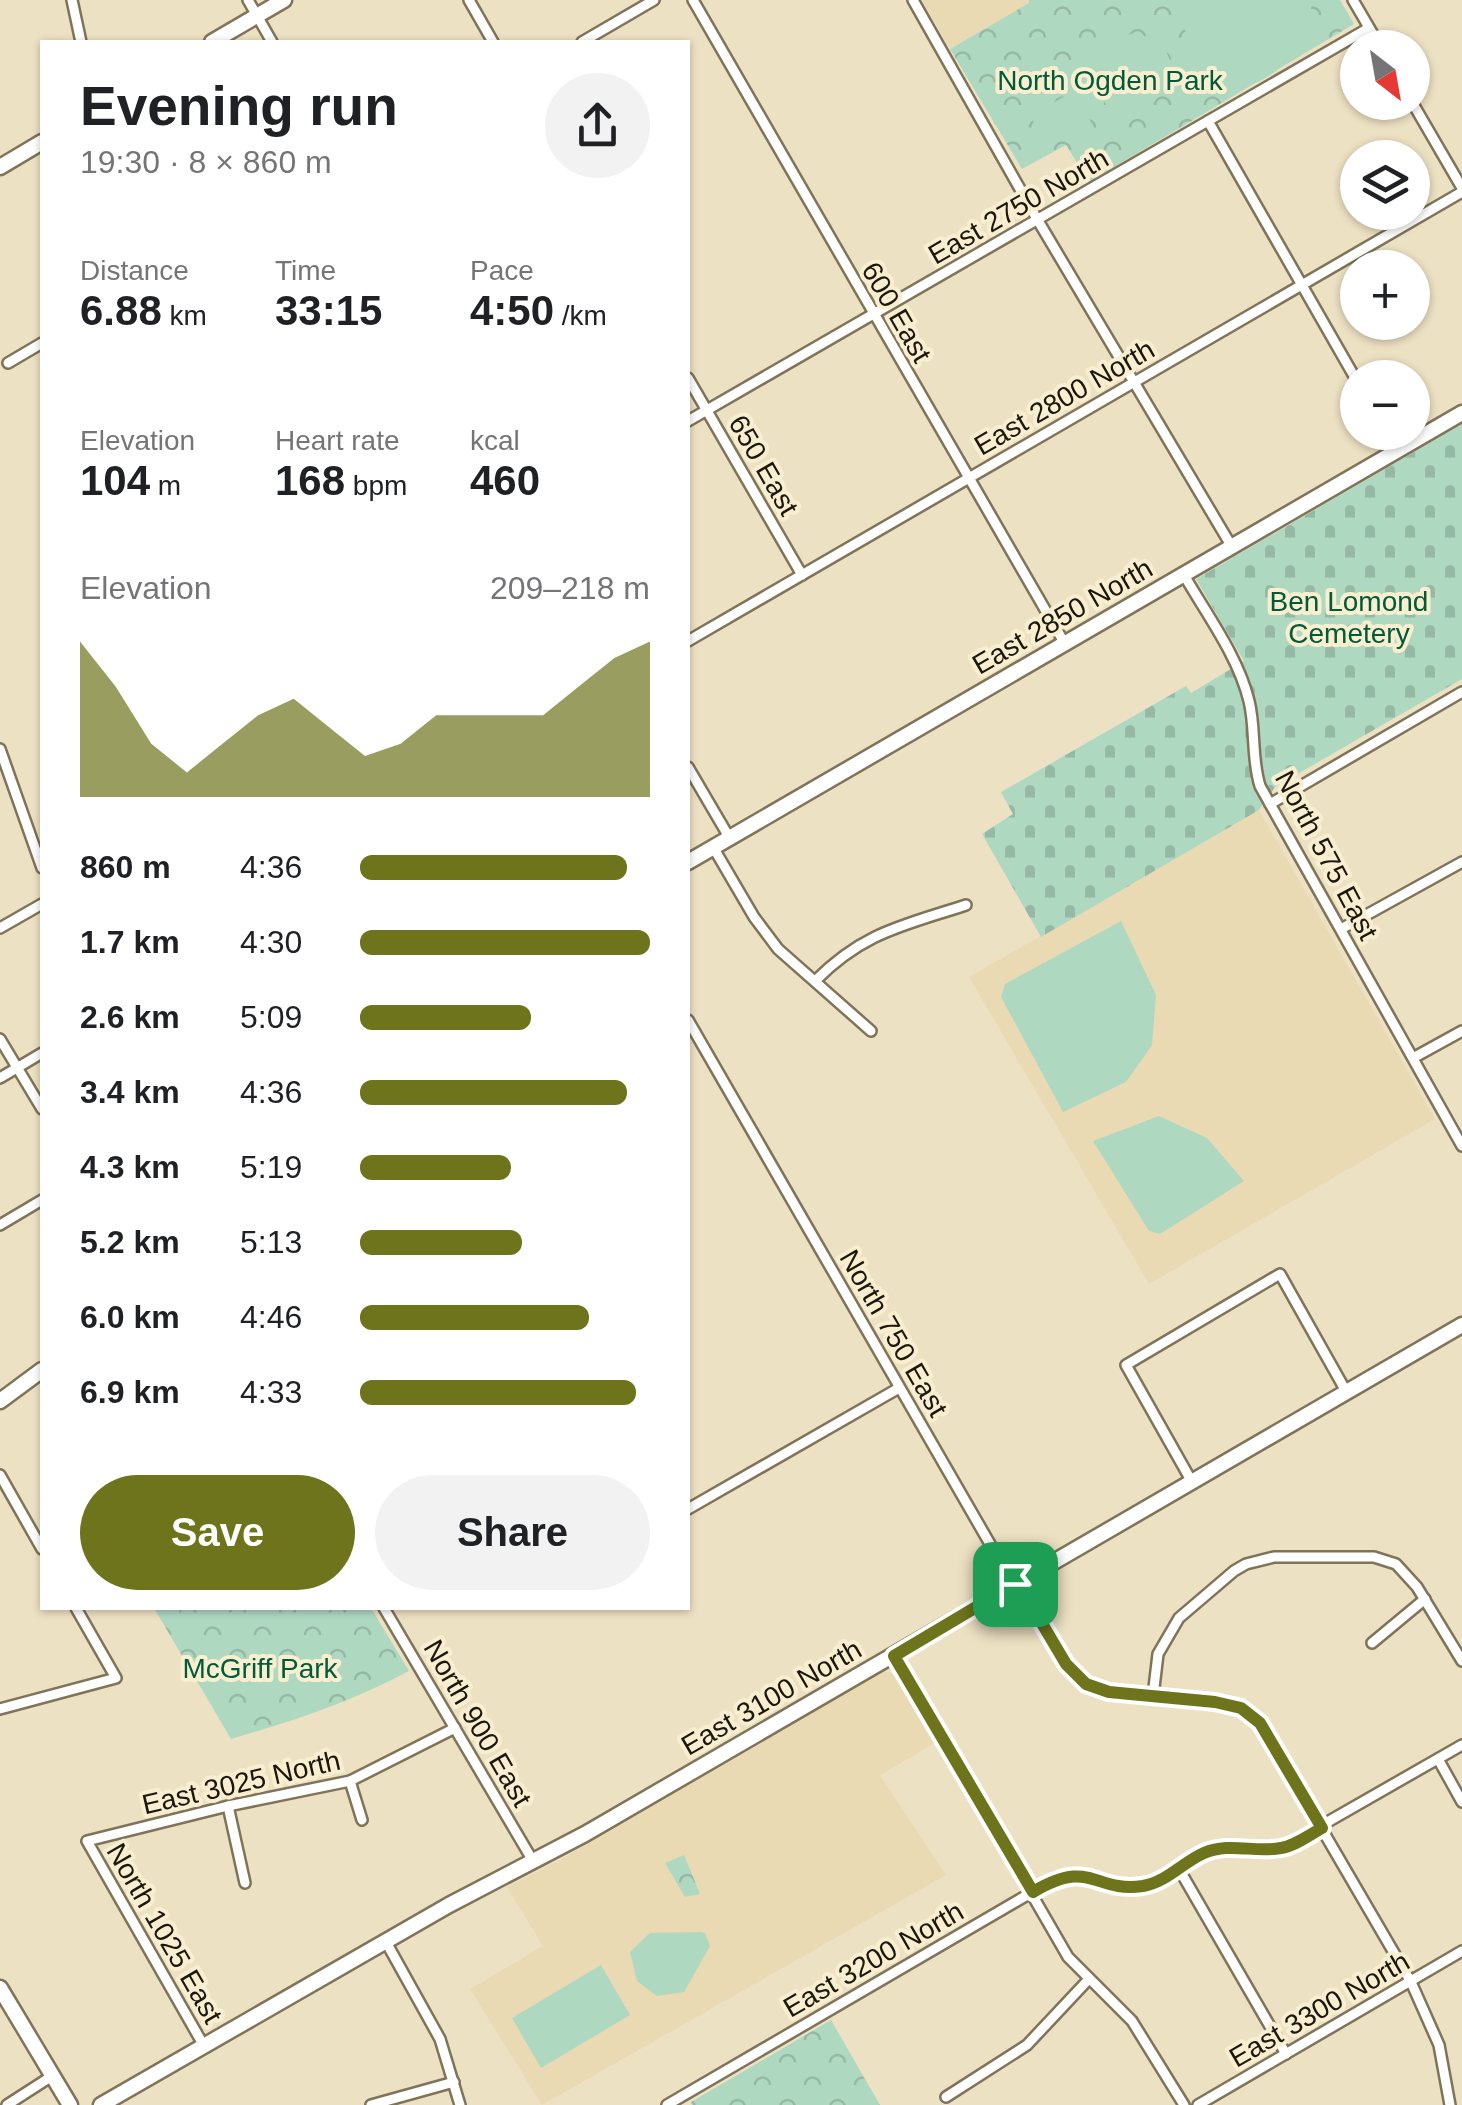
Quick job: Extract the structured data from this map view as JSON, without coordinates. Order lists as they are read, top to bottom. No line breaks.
{"streets":{"main road":["East 2850 North","East 3100 North"],"street":["East 2750 North","600 East","East 2800 North","650 East","North 575 East","North 750 East","North 900 East","East 3025 North","North 1025 East","East 3200 North","East 3300 North"]},"crossings":[["East 2750 North","600 East"],["East 2750 North","650 East"],["600 East","East 2800 North"],["600 East","East 2850 North"],["East 2800 North","650 East"],["East 2850 North","North 575 East"],["North 750 East","East 3100 North"],["East 3100 North","North 900 East"],["East 3100 North","North 1025 East"],["North 900 East","East 3025 North"],["East 3025 North","North 1025 East"]],"parks":["North Ogden Park","Ben Lomond Cemetery","McGriff Park"],"north":"bottom right","page":{"map_buttons":["+","−"],"heading":["Evening run","19:30 · 8 × 860 m"],"stats":[["Distance","6.88 km"],["Time","33:15"],["Pace","4:50 /km"],["Elevation","104 m"],["Heart rate","168 bpm"],["kcal","460"]],"chart":["Elevation","209–218 m"],"list":[{"name":"860 m","note":"4:36"},{"name":"1.7 km","note":"4:30"},{"name":"2.6 km","note":"5:09"},{"name":"3.4 km","note":"4:36"},{"name":"4.3 km","note":"5:19"},{"name":"5.2 km","note":"5:13"},{"name":"6.0 km","note":"4:46"},{"name":"6.9 km","note":"4:33"}],"buttons":["Save","Share"]}}
